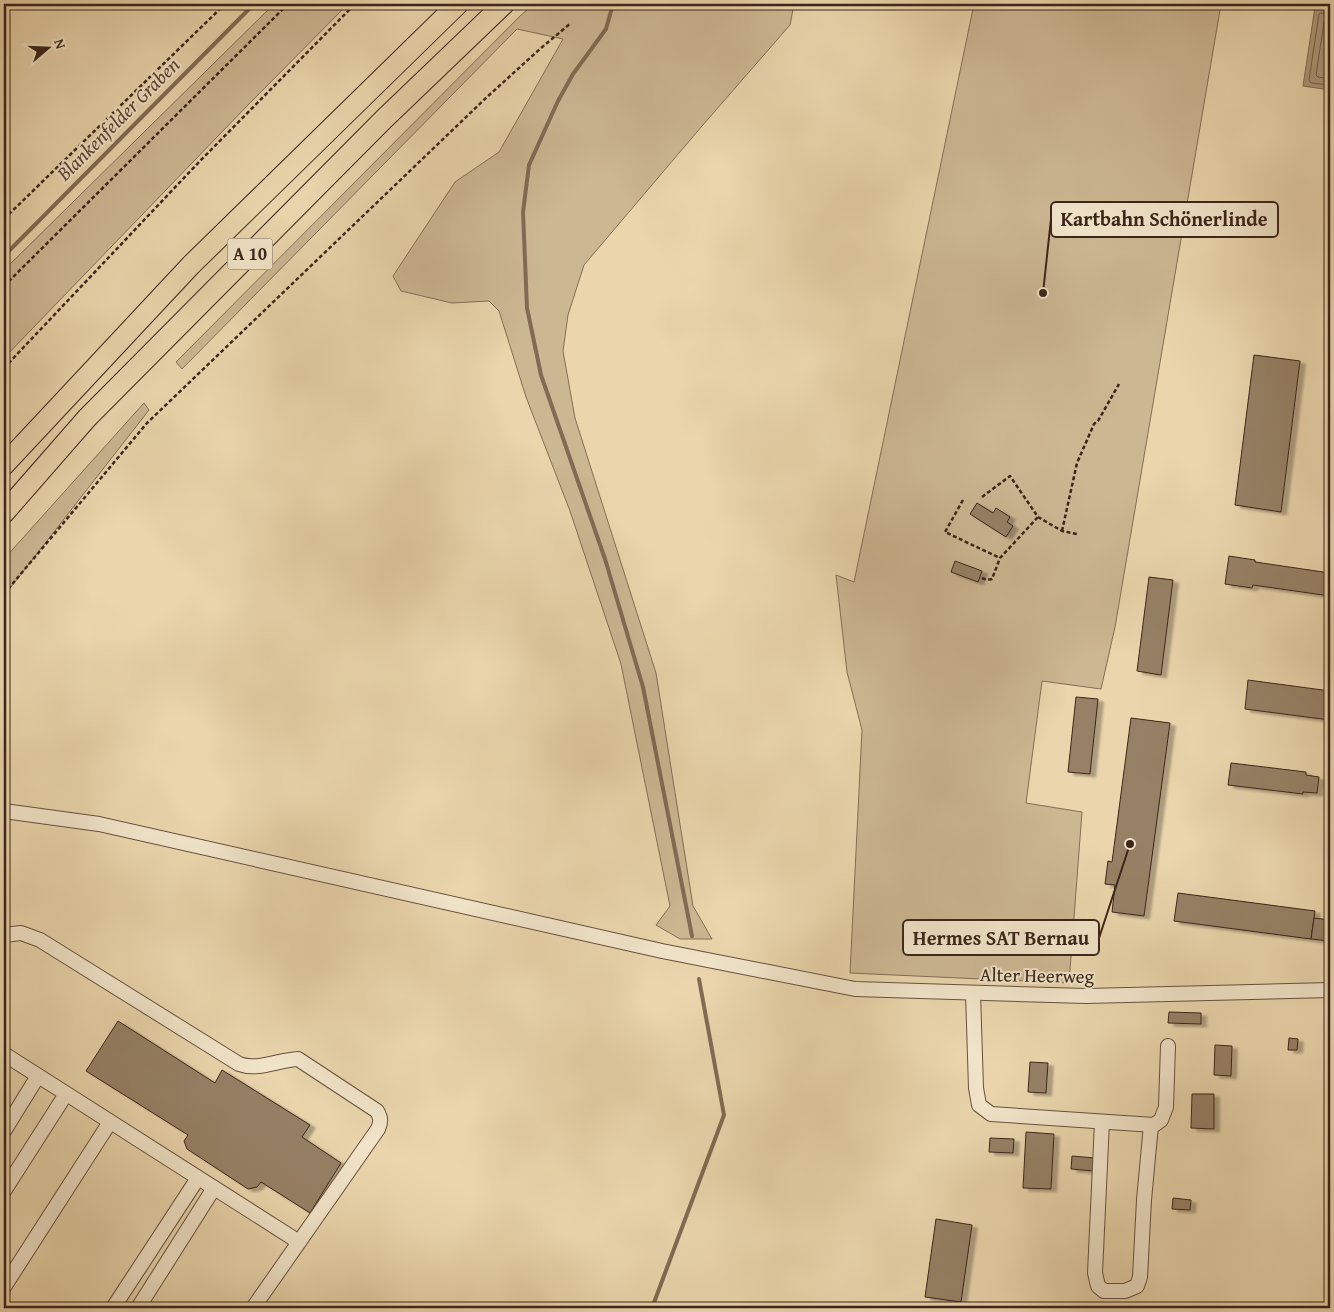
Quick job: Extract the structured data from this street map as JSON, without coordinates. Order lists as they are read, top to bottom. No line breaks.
{"streets":{"highway":["A 10"],"street":["Alter Heerweg"]},"water":["Blankenfelder Graben"],"places":["Kartbahn Schönerlinde","Hermes SAT Bernau"],"north":"right"}
